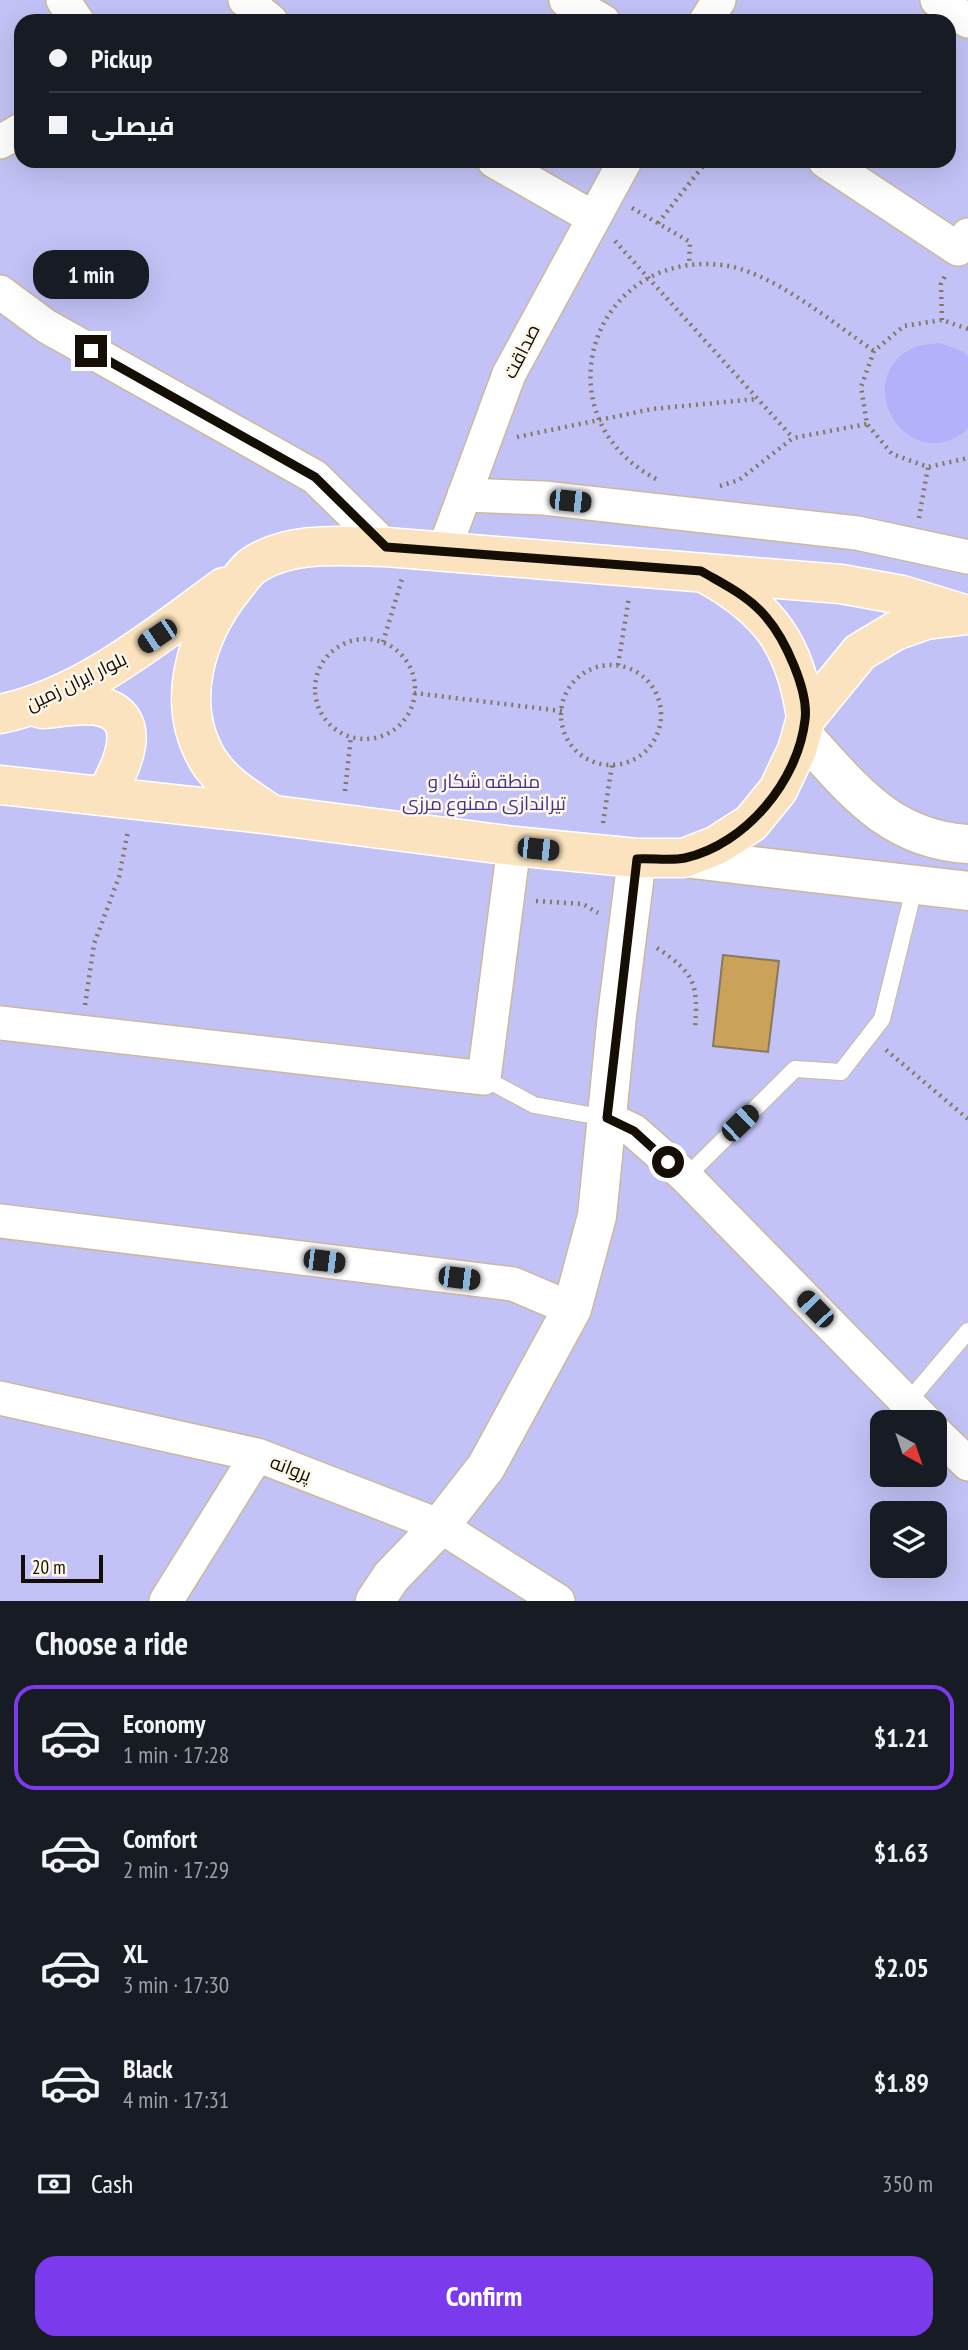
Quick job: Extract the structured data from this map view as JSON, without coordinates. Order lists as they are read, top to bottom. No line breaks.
{"streets":{"main road":["بلوار ایران زمین"],"street":["صداقت","پروانه"]},"crossings":[["صداقت","بلوار ایران زمین"]],"parks":["منطقه شکار و تیراندازی ممنوع مرزی"],"scale_bar":"20 m","north":"bottom right","page":{"banner":["Pickup","فیصلی"],"bubble":"1 min","scale":"20 m","heading":"Choose a ride","list":[{"name":"Economy","note":"1 min · 17:28","value":"$1.21"},{"name":"Comfort","note":"2 min · 17:29","value":"$1.63"},{"name":"XL","note":"3 min · 17:30","value":"$2.05"},{"name":"Black","note":"4 min · 17:31","value":"$1.89"}],"pay":["Cash","350 m"],"buttons":"Confirm"}}
